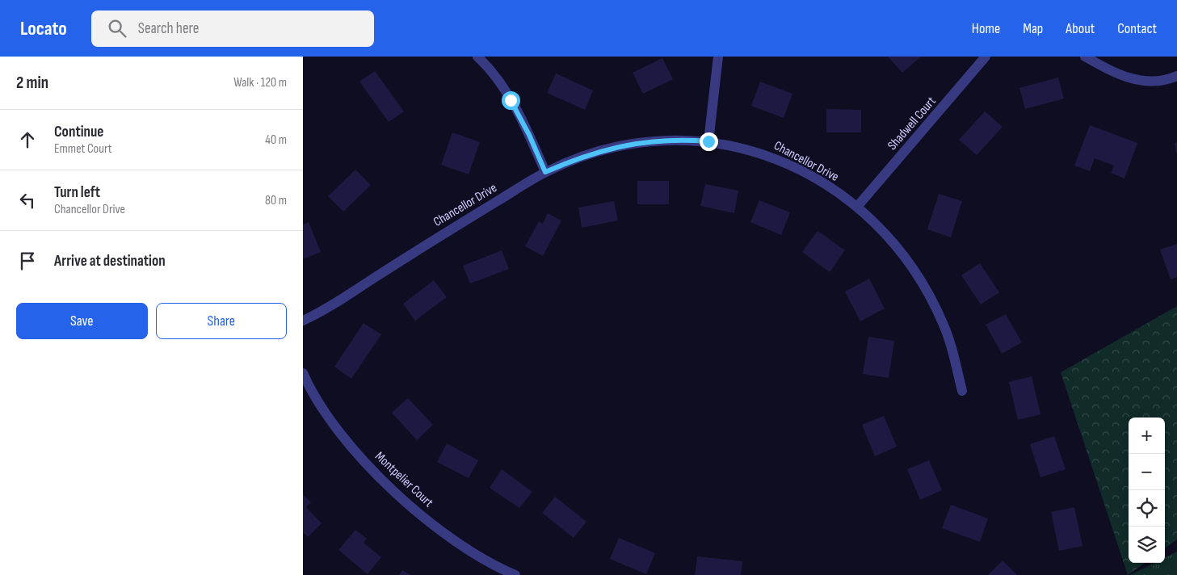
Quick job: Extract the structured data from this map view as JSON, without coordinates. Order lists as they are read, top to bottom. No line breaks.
{"streets":{"street":["Shadwell Court","Chancellor Drive","Montpelier Court"]},"crossings":[["Shadwell Court","Chancellor Drive"]],"page":{"header":"Locato","search":"Search here","nav":["Home","Map","About","Contact"],"heading":["2 min","Walk · 120 m"],"list":[["Continue","Emmet Court","40 m"],["Turn left","Chancellor Drive","80 m"],"Arrive at destination"],"buttons":["Save","Share"],"map_buttons":["+","−"]}}
